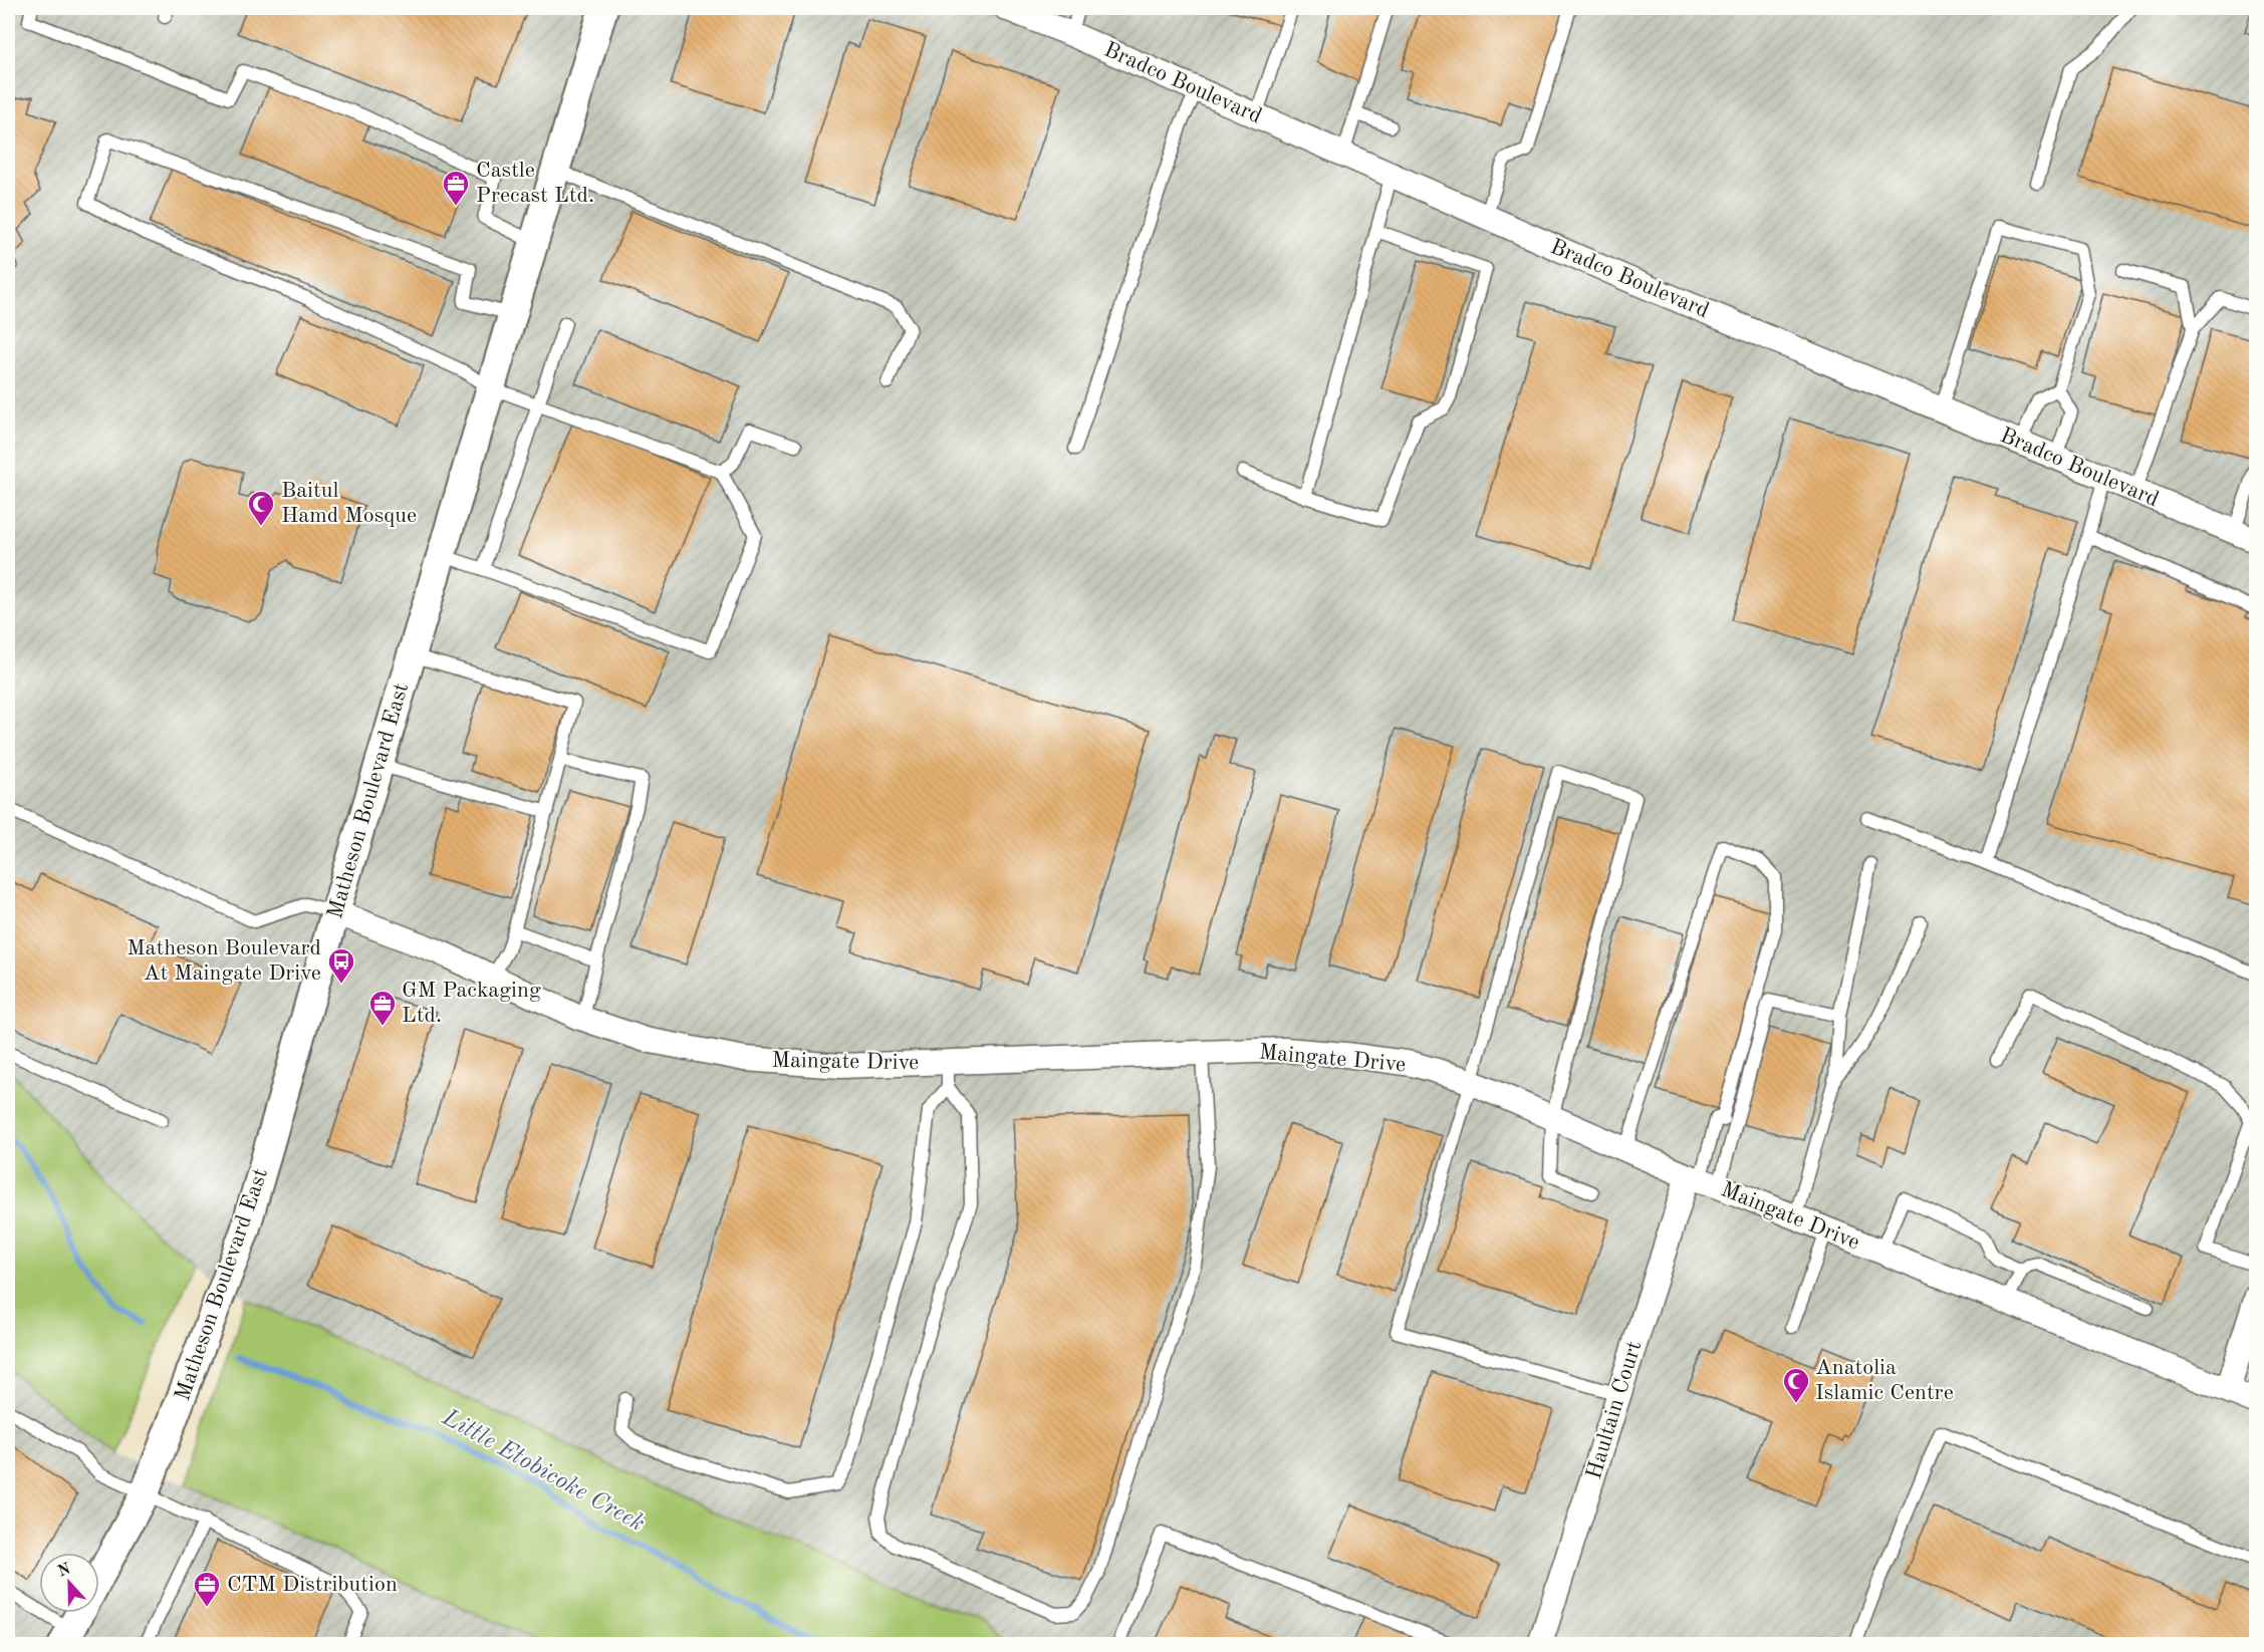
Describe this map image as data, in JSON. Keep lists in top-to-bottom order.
{
  "streets": {
    "street": [
      "Bradco Boulevard",
      "Matheson Boulevard East",
      "Maingate Drive",
      "Haultain Court"
    ]
  },
  "crossings": [
    ["Matheson Boulevard East", "Maingate Drive"],
    ["Maingate Drive", "Haultain Court"]
  ],
  "water": ["Little Etobicoke Creek"],
  "places": {
    "office": ["Castle Precast Ltd.", "GM Packaging Ltd.", "CTM Distribution"],
    "mosque": ["Baitul Hamd Mosque", "Anatolia Islamic Centre"],
    "bus stop": ["Matheson Boulevard At Maingate Drive"]
  },
  "north": "top"
}
